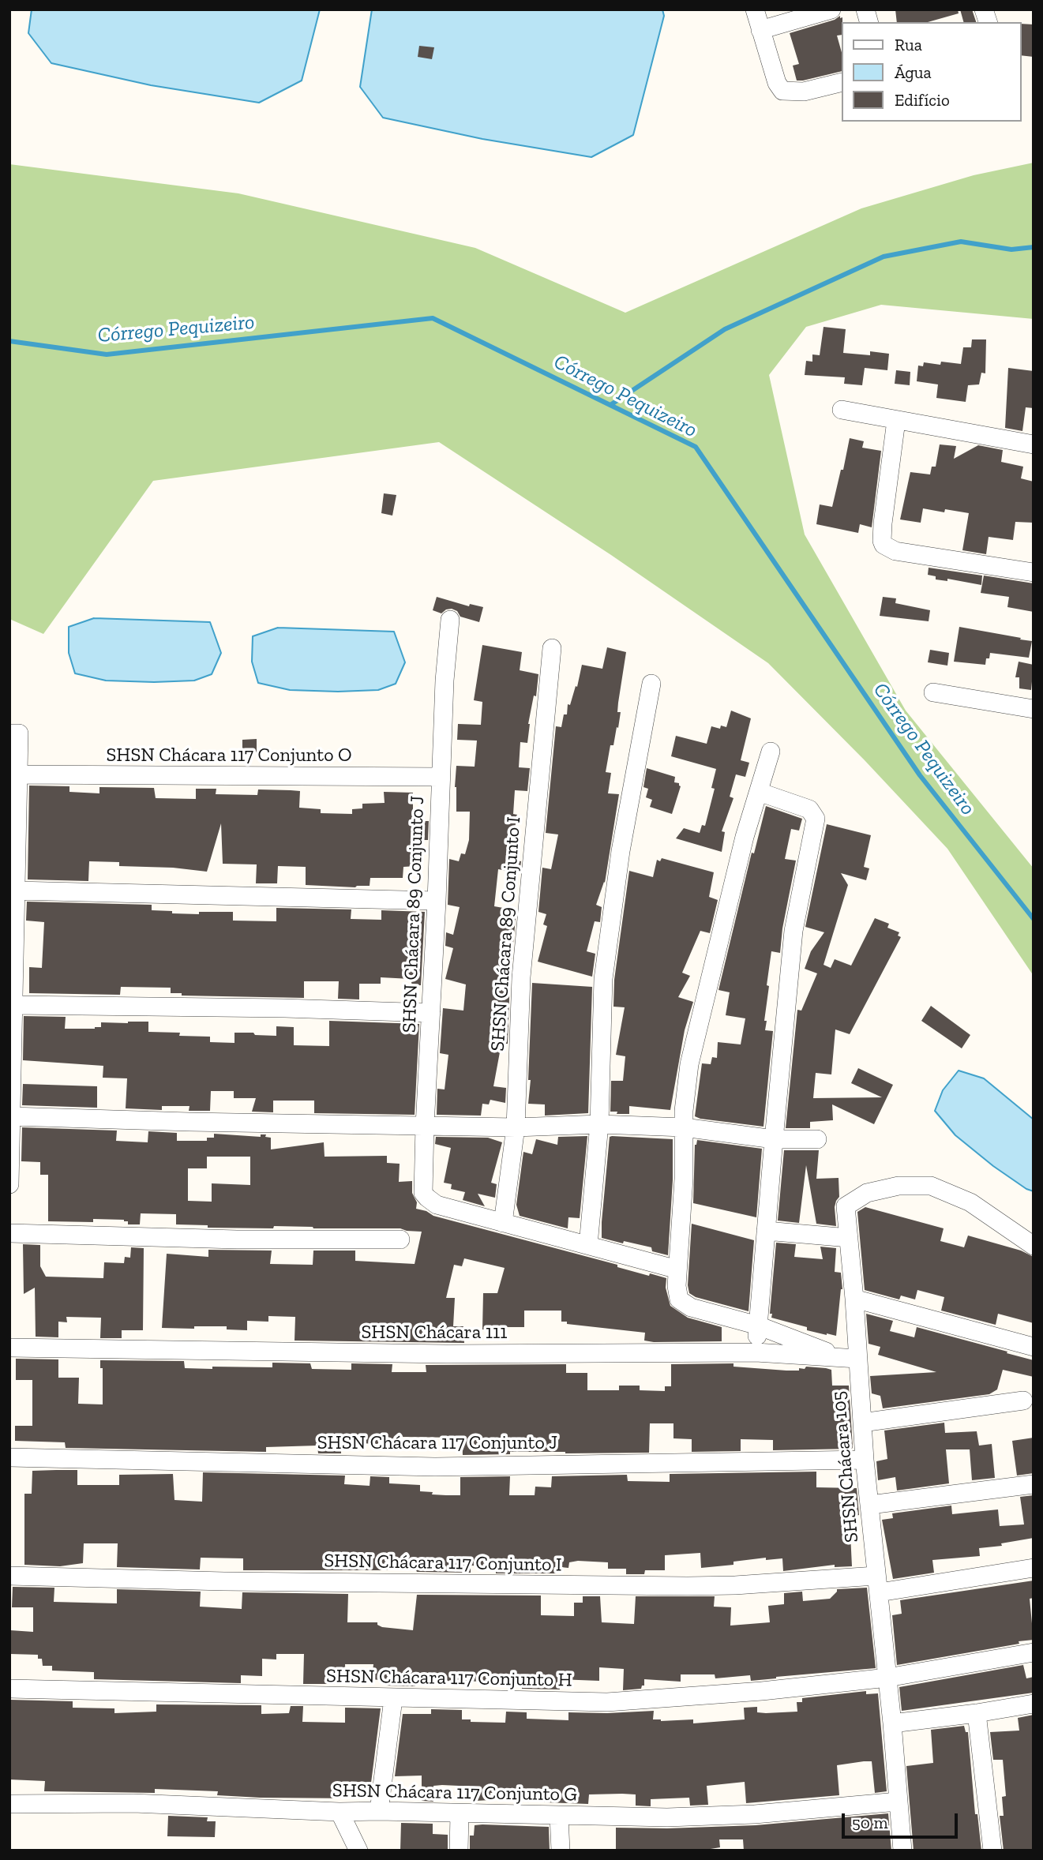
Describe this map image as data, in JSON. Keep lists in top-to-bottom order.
{
  "streets": {
    "street": [
      "SHSN Chácara 117 Conjunto O",
      "SHSN Chácara 89 Conjunto J",
      "SHSN Chácara 89 Conjunto I",
      "SHSN Chácara 111",
      "SHSN Chácara 117 Conjunto J",
      "SHSN Chácara 105",
      "SHSN Chácara 117 Conjunto I",
      "SHSN Chácara 117 Conjunto H",
      "SHSN Chácara 117 Conjunto G"
    ]
  },
  "crossings": [
    ["SHSN Chácara 117 Conjunto O", "SHSN Chácara 89 Conjunto J"],
    ["SHSN Chácara 89 Conjunto J", "SHSN Chácara 89 Conjunto I"],
    ["SHSN Chácara 111", "SHSN Chácara 105"],
    ["SHSN Chácara 117 Conjunto J", "SHSN Chácara 105"],
    ["SHSN Chácara 105", "SHSN Chácara 117 Conjunto I"],
    ["SHSN Chácara 105", "SHSN Chácara 117 Conjunto H"],
    ["SHSN Chácara 105", "SHSN Chácara 117 Conjunto G"]
  ],
  "water": ["Córrego Pequizeiro"],
  "legend": ["Rua", "Água", "Edifício"],
  "scale_bar": "50 m"
}
